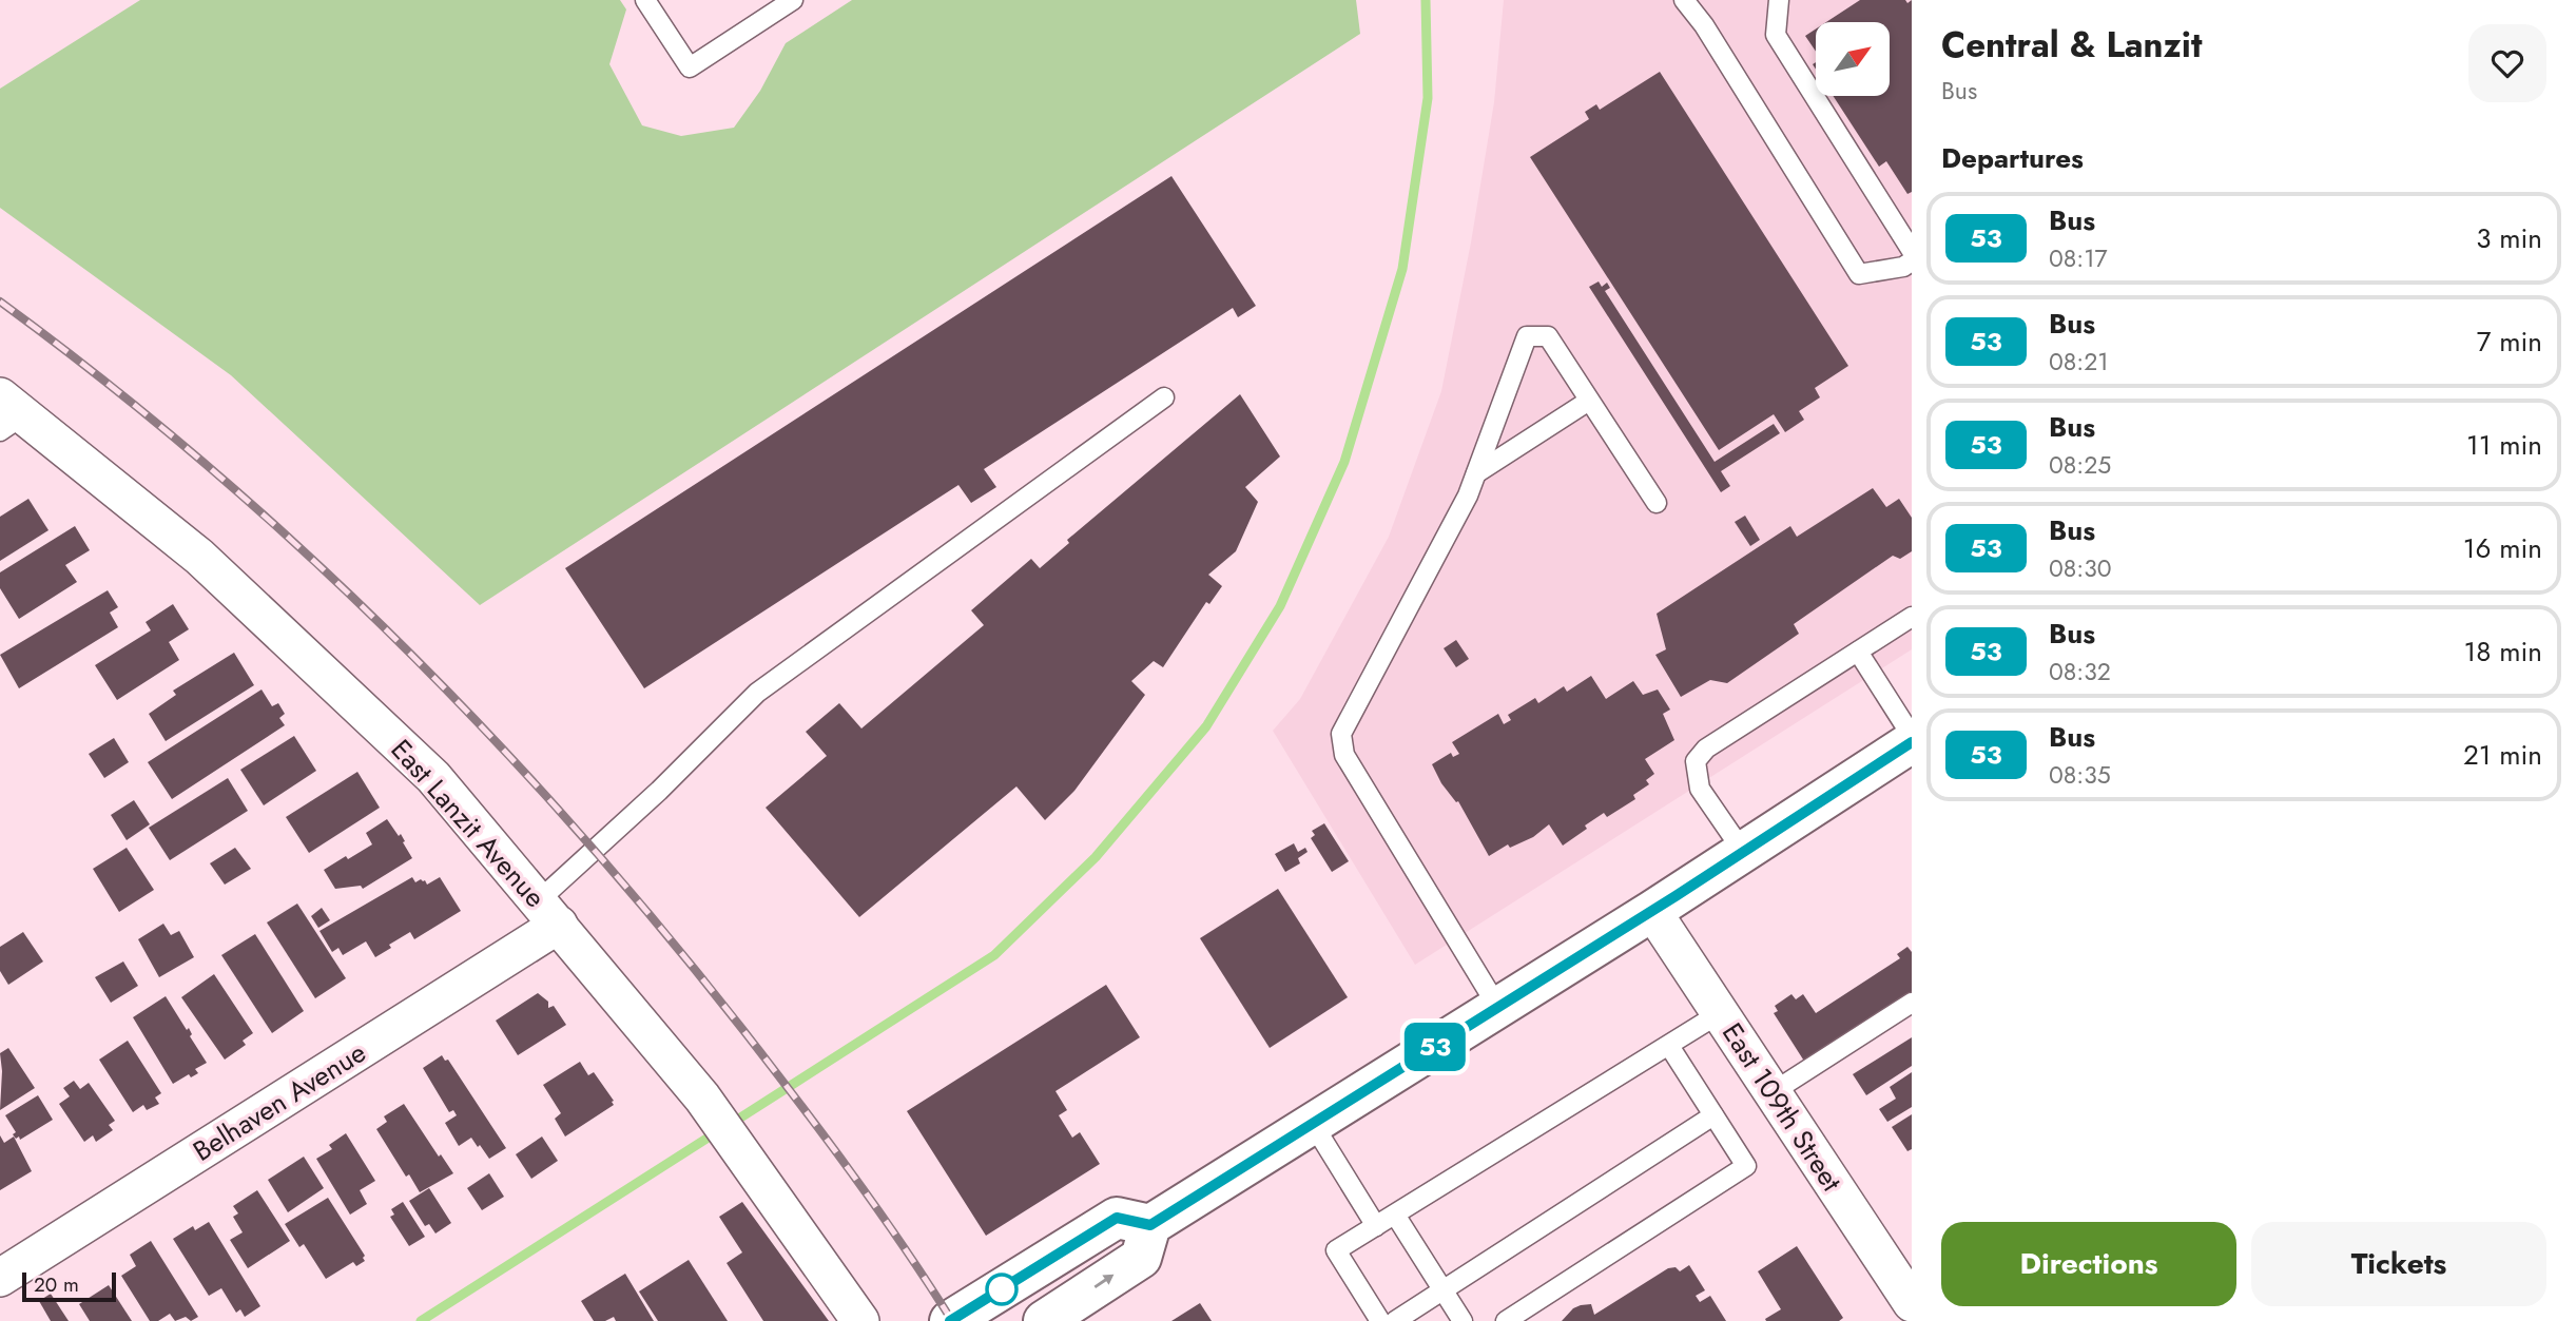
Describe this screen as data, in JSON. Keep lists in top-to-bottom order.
{
  "streets": {
    "street": ["East Lanzit Avenue", "Belhaven Avenue", "East 109th Street"]
  },
  "crossings": [
    ["East Lanzit Avenue", "Belhaven Avenue"]
  ],
  "lines": ["bus line 53"],
  "scale_bar": "20 m",
  "north": "top right",
  "page": {
    "on_map": "53",
    "heading": [
      ["Central & Lanzit", "Bus"],
      "Departures"
    ],
    "list": [
      {
        "mark": "53",
        "name": "Bus",
        "note": "08:17",
        "value": "3 min"
      },
      {
        "mark": "53",
        "name": "Bus",
        "note": "08:21",
        "value": "7 min"
      },
      {
        "mark": "53",
        "name": "Bus",
        "note": "08:25",
        "value": "11 min"
      },
      {
        "mark": "53",
        "name": "Bus",
        "note": "08:30",
        "value": "16 min"
      },
      {
        "mark": "53",
        "name": "Bus",
        "note": "08:32",
        "value": "18 min"
      },
      {
        "mark": "53",
        "name": "Bus",
        "note": "08:35",
        "value": "21 min"
      }
    ],
    "buttons": ["Directions", "Tickets"],
    "scale": "20 m"
  }
}
